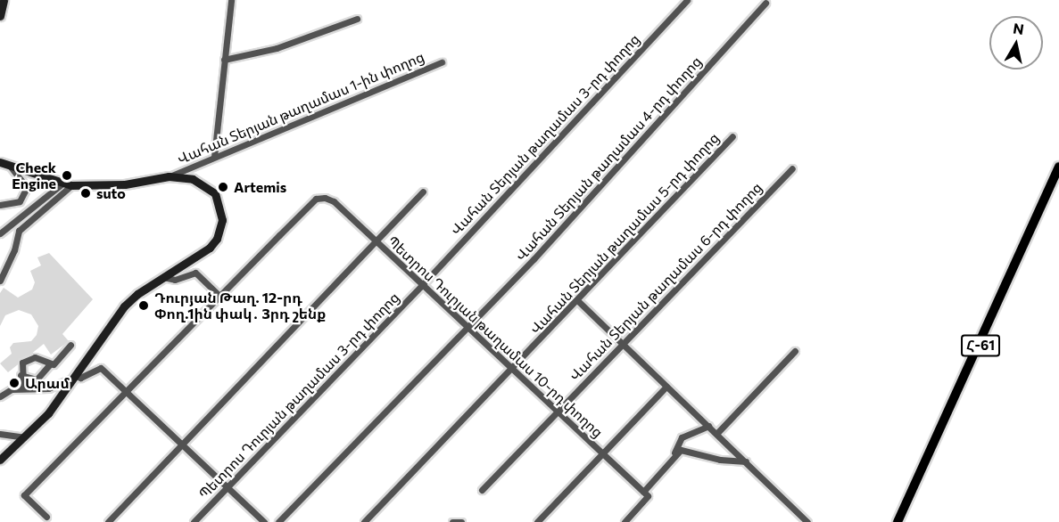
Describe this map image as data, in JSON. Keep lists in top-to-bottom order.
{
  "streets": {
    "main road": ["Հ-61"],
    "street": [
      "Վահան Տերյան թաղամաս 1-ին փողոց",
      "Վահան Տերյան թաղամաս 3-րդ փողոց",
      "Վահան Տերյան թաղամաս 4-րդ փողոց",
      "Վահան Տերյան թաղամաս 5-րդ փողոց",
      "Վահան Տերյան թաղամաս 6-րդ փողոց",
      "Պետրոս Դուրյան թաղամաս 10-րդ փողոց",
      "Պետրոս Դուրյան թաղամաս 3-րդ փողոց"
    ]
  },
  "crossings": [
    ["Վահան Տերյան թաղամաս 3-րդ փողոց", "Պետրոս Դուրյան թաղամաս 10-րդ փողոց"],
    ["Վահան Տերյան թաղամաս 3-րդ փողոց", "Պետրոս Դուրյան թաղամաս 3-րդ փողոց"],
    ["Վահան Տերյան թաղամաս 4-րդ փողոց", "Պետրոս Դուրյան թաղամաս 10-րդ փողոց"],
    ["Վահան Տերյան թաղամաս 5-րդ փողոց", "Պետրոս Դուրյան թաղամաս 10-րդ փողոց"],
    ["Վահան Տերյան թաղամաս 6-րդ փողոց", "Պետրոս Դուրյան թաղամաս 10-րդ փողոց"],
    ["Պետրոս Դուրյան թաղամաս 10-րդ փողոց", "Պետրոս Դուրյան թաղամաս 3-րդ փողոց"]
  ],
  "places": [
    "Check Engine",
    "Artemis",
    "suto",
    "Դուրյան Թաղ. 12-րդ Փող.1ին փակ․ 3րդ շենք",
    "Արամ"
  ],
  "north": "top"
}
